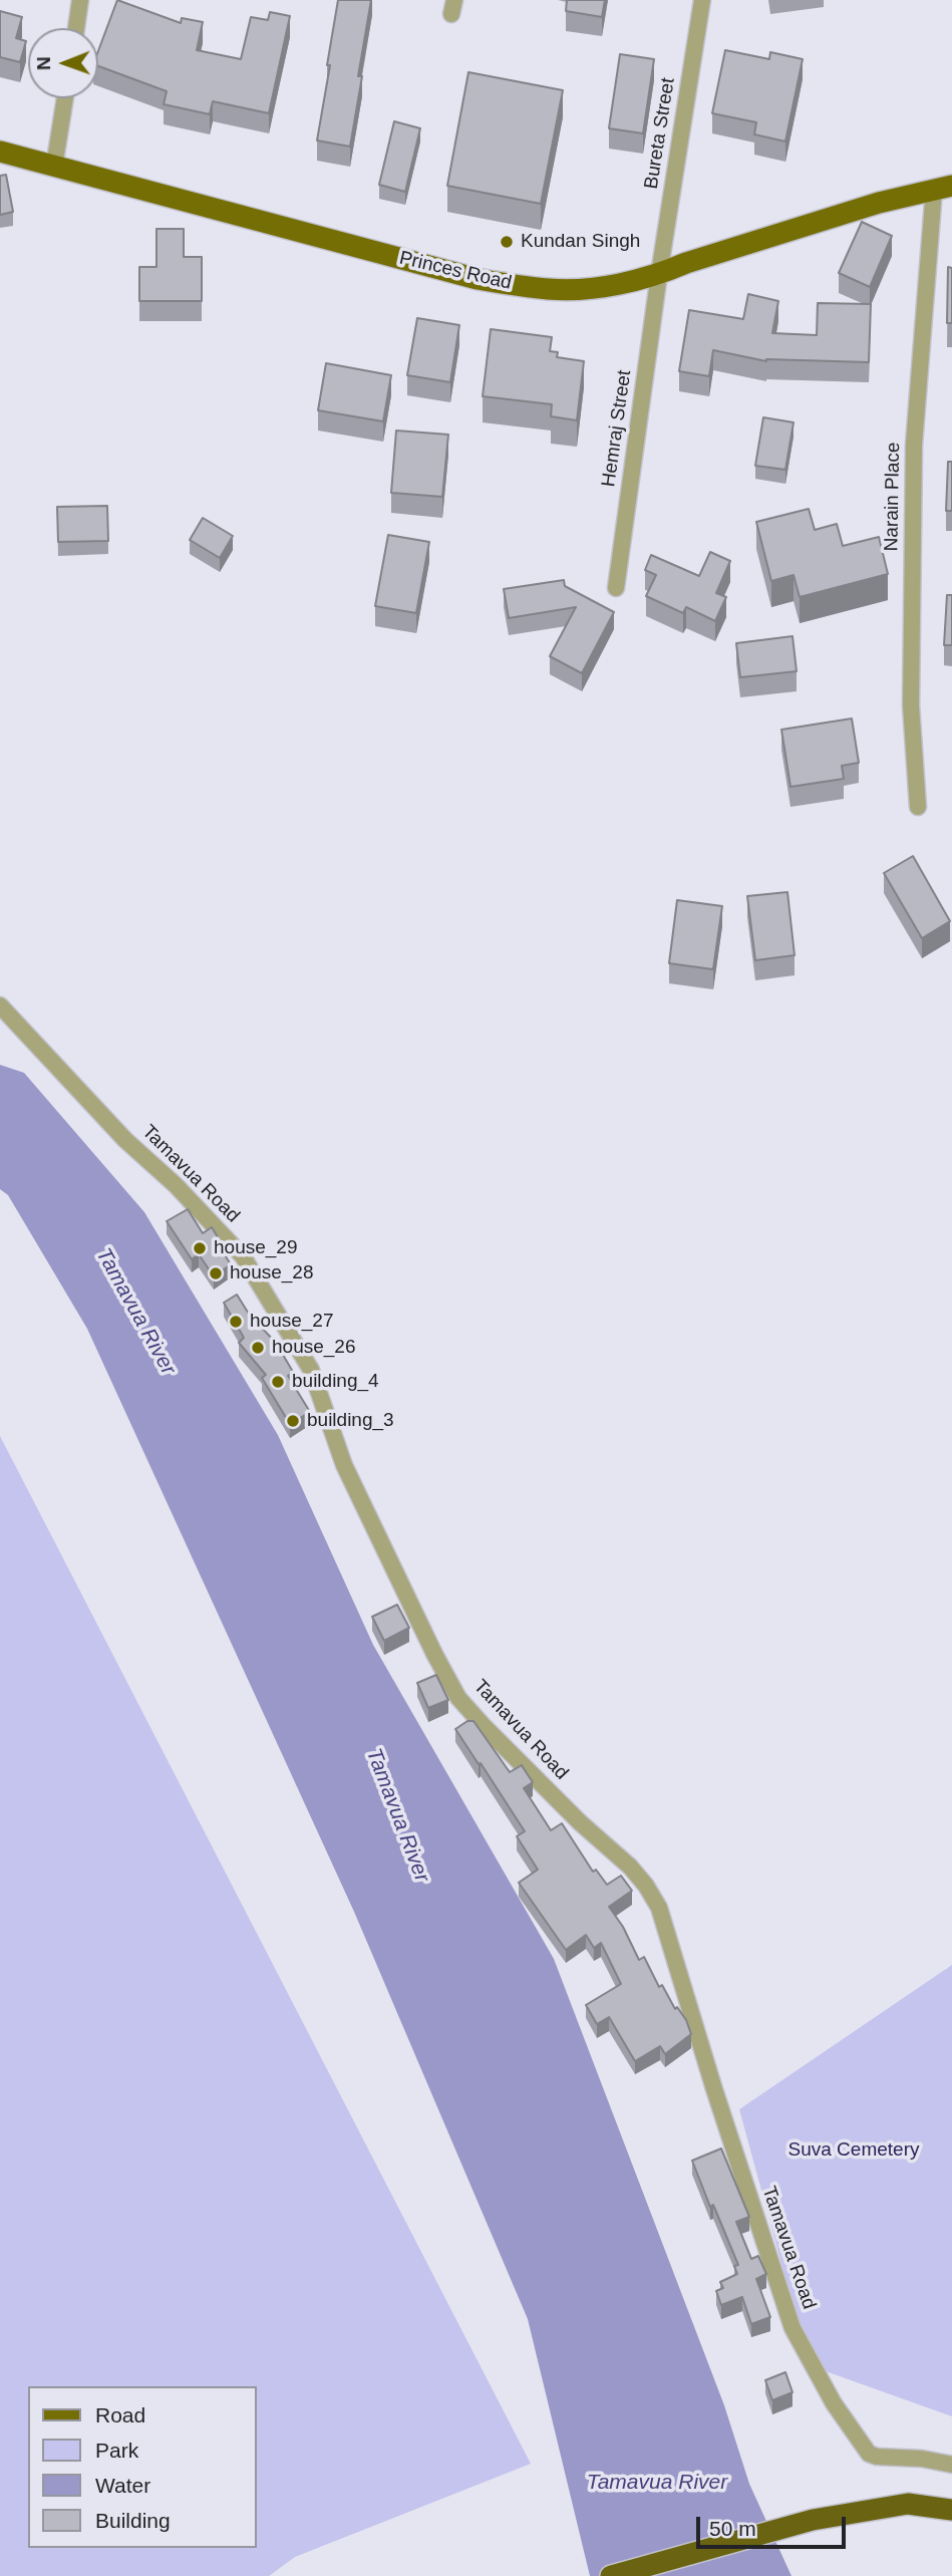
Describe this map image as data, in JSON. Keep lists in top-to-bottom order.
{
  "streets": {
    "main road": ["Princes Road"],
    "street": [
      "Bureta Street",
      "Hemraj Street",
      "Narain Place",
      "Tamavua Road"
    ]
  },
  "crossings": [
    ["Bureta Street", "Princes Road"],
    ["Bureta Street", "Hemraj Street"],
    ["Princes Road", "Hemraj Street"],
    ["Princes Road", "Narain Place"]
  ],
  "water": ["Tamavua River"],
  "parks": ["Suva Cemetery"],
  "places": [
    "Kundan Singh",
    "house_29",
    "house_28",
    "house_27",
    "house_26",
    "building_4",
    "building_3"
  ],
  "legend": [
    "Road",
    "Park",
    "Water",
    "Building"
  ],
  "scale_bar": "50 m",
  "north": "left"
}
